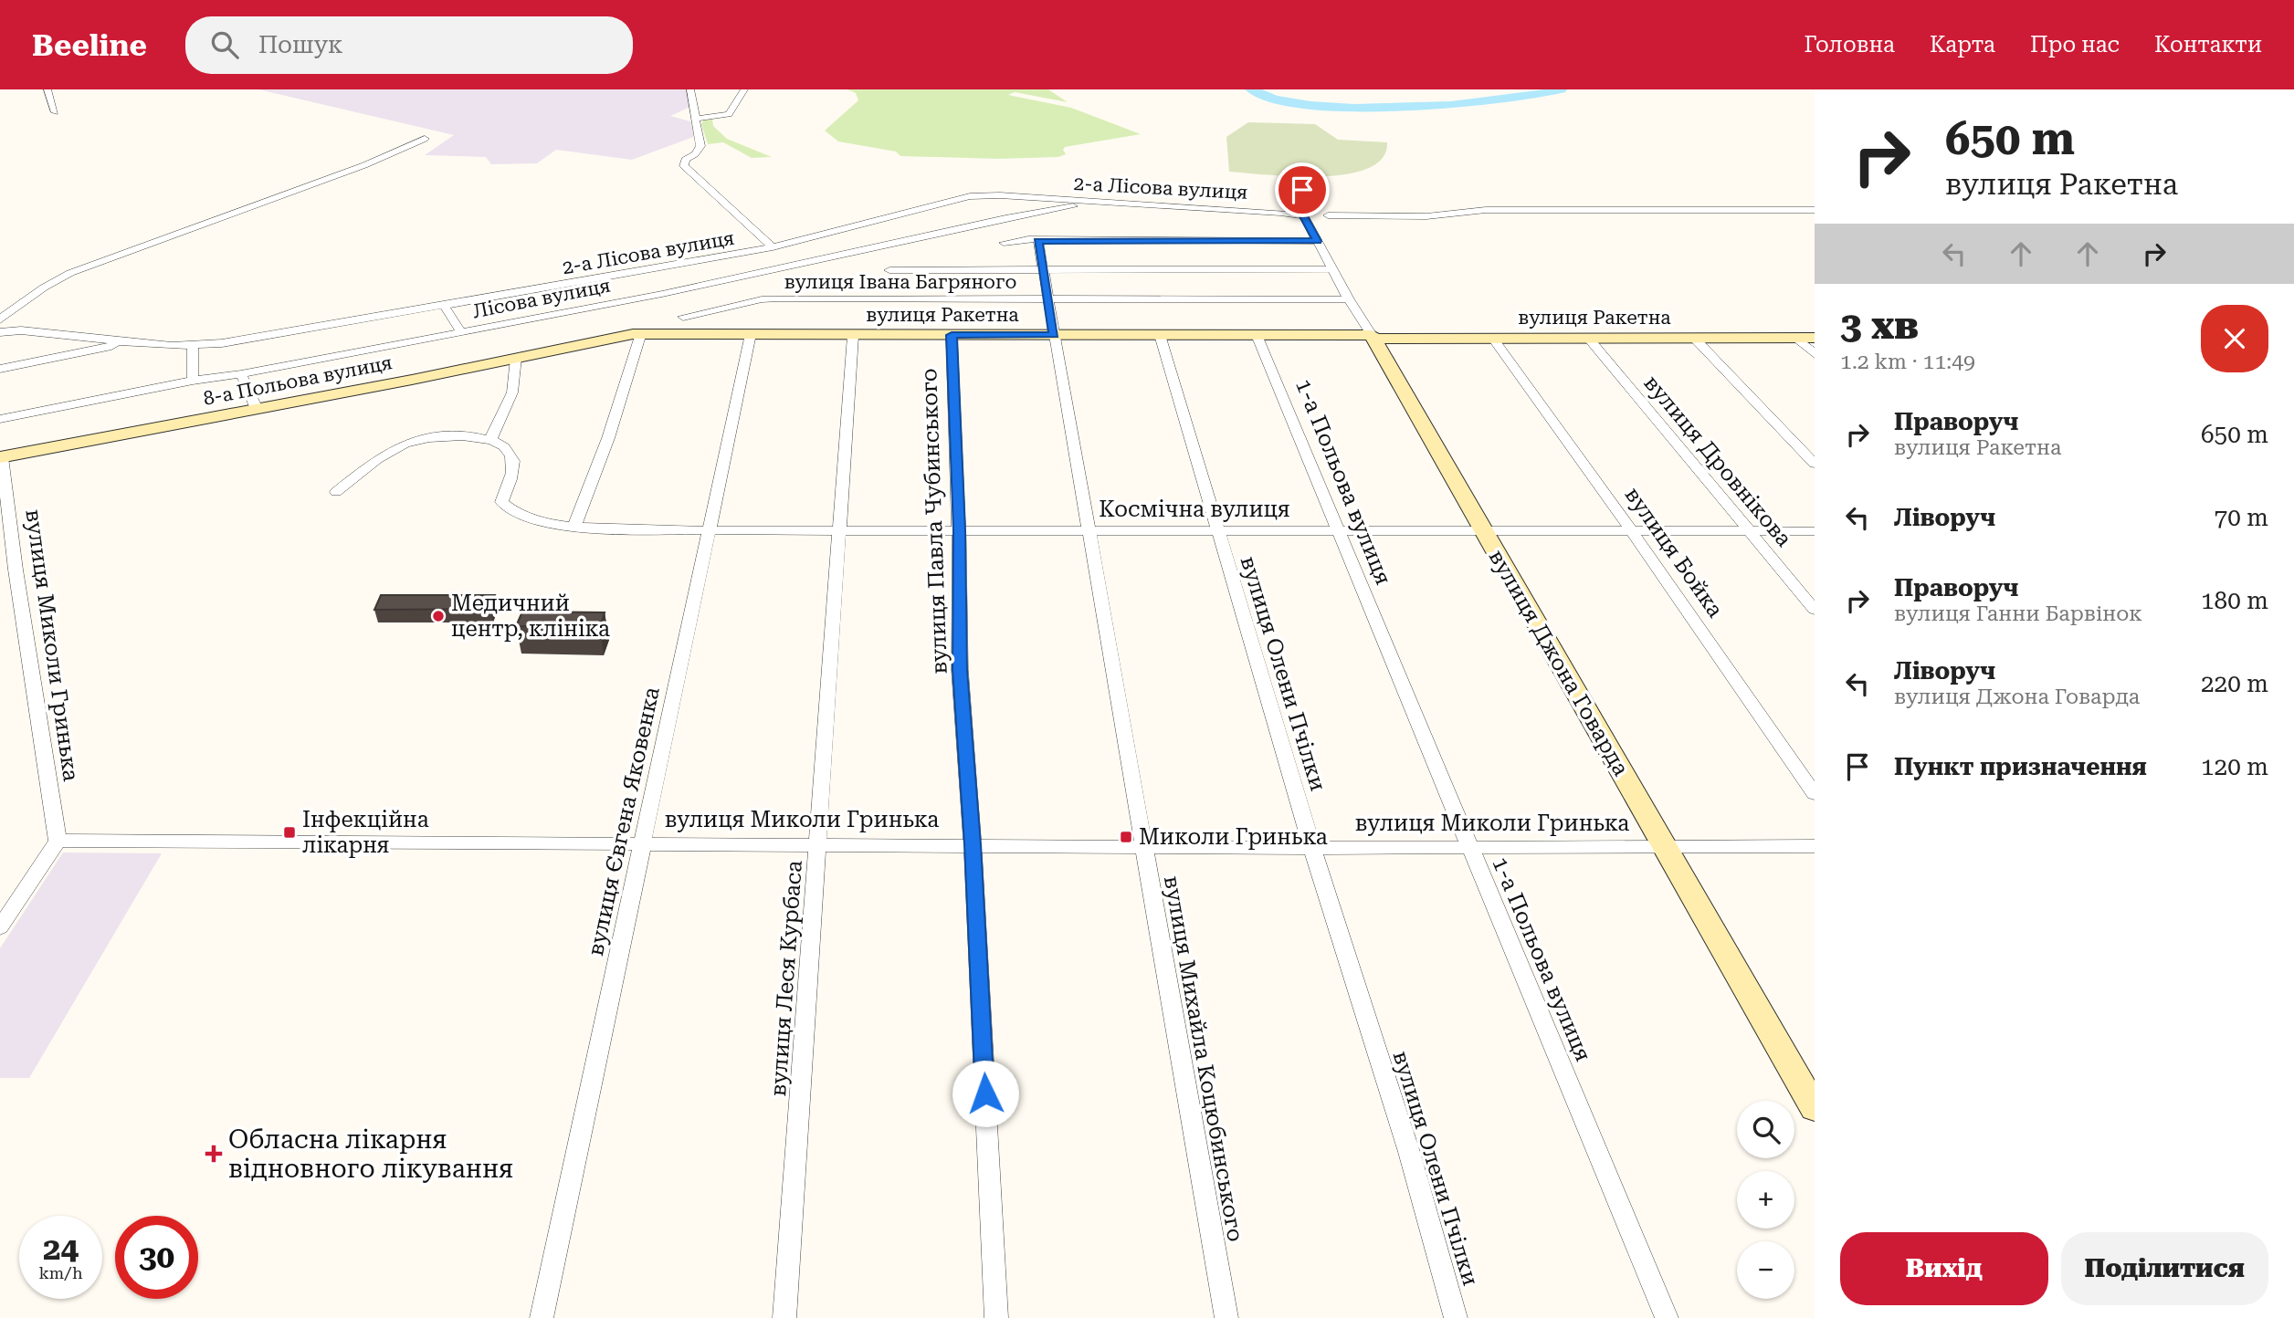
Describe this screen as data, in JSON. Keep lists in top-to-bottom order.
{
  "streets": {
    "street": [
      "2-а Лісова вулиця",
      "вулиця Івана Багряного",
      "Лісова вулиця",
      "вулиця Ракетна",
      "8-а Польова вулиця",
      "вулиця Дровнікова",
      "1-а Польова вулиця",
      "Космічна вулиця",
      "вулиця Павла Чубинського",
      "вулиця Бойка",
      "вулиця Миколи Гринька",
      "вулиця Джона Говарда",
      "вулиця Олени Пчілки",
      "вулиця Євгена Яковенка",
      "вулиця Леся Курбаса",
      "вулиця Михайла Коцюбинського"
    ]
  },
  "crossings": [
    ["2-а Лісова вулиця", "Лісова вулиця"],
    ["2-а Лісова вулиця", "вулиця Джона Говарда"],
    ["вулиця Івана Багряного", "вулиця Джона Говарда"],
    ["вулиця Івана Багряного", "вулиця Михайла Коцюбинського"],
    ["вулиця Ракетна", "8-а Польова вулиця"],
    ["вулиця Ракетна", "вулиця Дровнікова"],
    ["вулиця Ракетна", "1-а Польова вулиця"],
    ["вулиця Ракетна", "вулиця Павла Чубинського"],
    ["вулиця Ракетна", "вулиця Бойка"],
    ["вулиця Ракетна", "вулиця Джона Говарда"],
    ["вулиця Ракетна", "вулиця Олени Пчілки"],
    ["вулиця Ракетна", "вулиця Євгена Яковенка"],
    ["вулиця Ракетна", "вулиця Леся Курбаса"],
    ["вулиця Ракетна", "вулиця Михайла Коцюбинського"],
    ["8-а Польова вулиця", "вулиця Миколи Гринька"],
    ["вулиця Дровнікова", "Космічна вулиця"],
    ["1-а Польова вулиця", "Космічна вулиця"],
    ["1-а Польова вулиця", "вулиця Миколи Гринька"],
    ["Космічна вулиця", "вулиця Павла Чубинського"],
    ["Космічна вулиця", "вулиця Бойка"],
    ["Космічна вулиця", "вулиця Джона Говарда"],
    ["Космічна вулиця", "вулиця Олени Пчілки"],
    ["Космічна вулиця", "вулиця Євгена Яковенка"],
    ["Космічна вулиця", "вулиця Леся Курбаса"],
    ["Космічна вулиця", "вулиця Михайла Коцюбинського"],
    ["вулиця Павла Чубинського", "вулиця Миколи Гринька"],
    ["вулиця Миколи Гринька", "вулиця Джона Говарда"],
    ["вулиця Миколи Гринька", "вулиця Олени Пчілки"],
    ["вулиця Миколи Гринька", "вулиця Євгена Яковенка"],
    ["вулиця Миколи Гринька", "вулиця Леся Курбаса"],
    ["вулиця Миколи Гринька", "вулиця Михайла Коцюбинського"]
  ],
  "places": {
    "other": ["Медичний центр, клініка"],
    "transit": ["Інфекційна лікарня", "Миколи Гринька"],
    "health": ["Обласна лікарня відновного лікування"]
  },
  "page": {
    "header": "Beeline",
    "search": "Пошук",
    "nav": [
      "Головна",
      "Карта",
      "Про нас",
      "Контакти"
    ],
    "turn": ["650 m", "вулиця Ракетна"],
    "heading": ["3 хв", "1.2 km · 11:49"],
    "list": [
      {
        "name": "Праворуч",
        "note": "вулиця Ракетна",
        "value": "650 m"
      },
      {
        "name": "Ліворуч",
        "value": "70 m"
      },
      {
        "name": "Праворуч",
        "note": "вулиця Ганни Барвінок",
        "value": "180 m"
      },
      {
        "name": "Ліворуч",
        "note": "вулиця Джона Говарда",
        "value": "220 m"
      },
      {
        "name": "Пункт призначення",
        "value": "120 m"
      }
    ],
    "map_buttons": ["+", "−"],
    "speed": "24 km/h",
    "limit": "30",
    "buttons": ["Вихід", "Поділитися"]
  }
}
